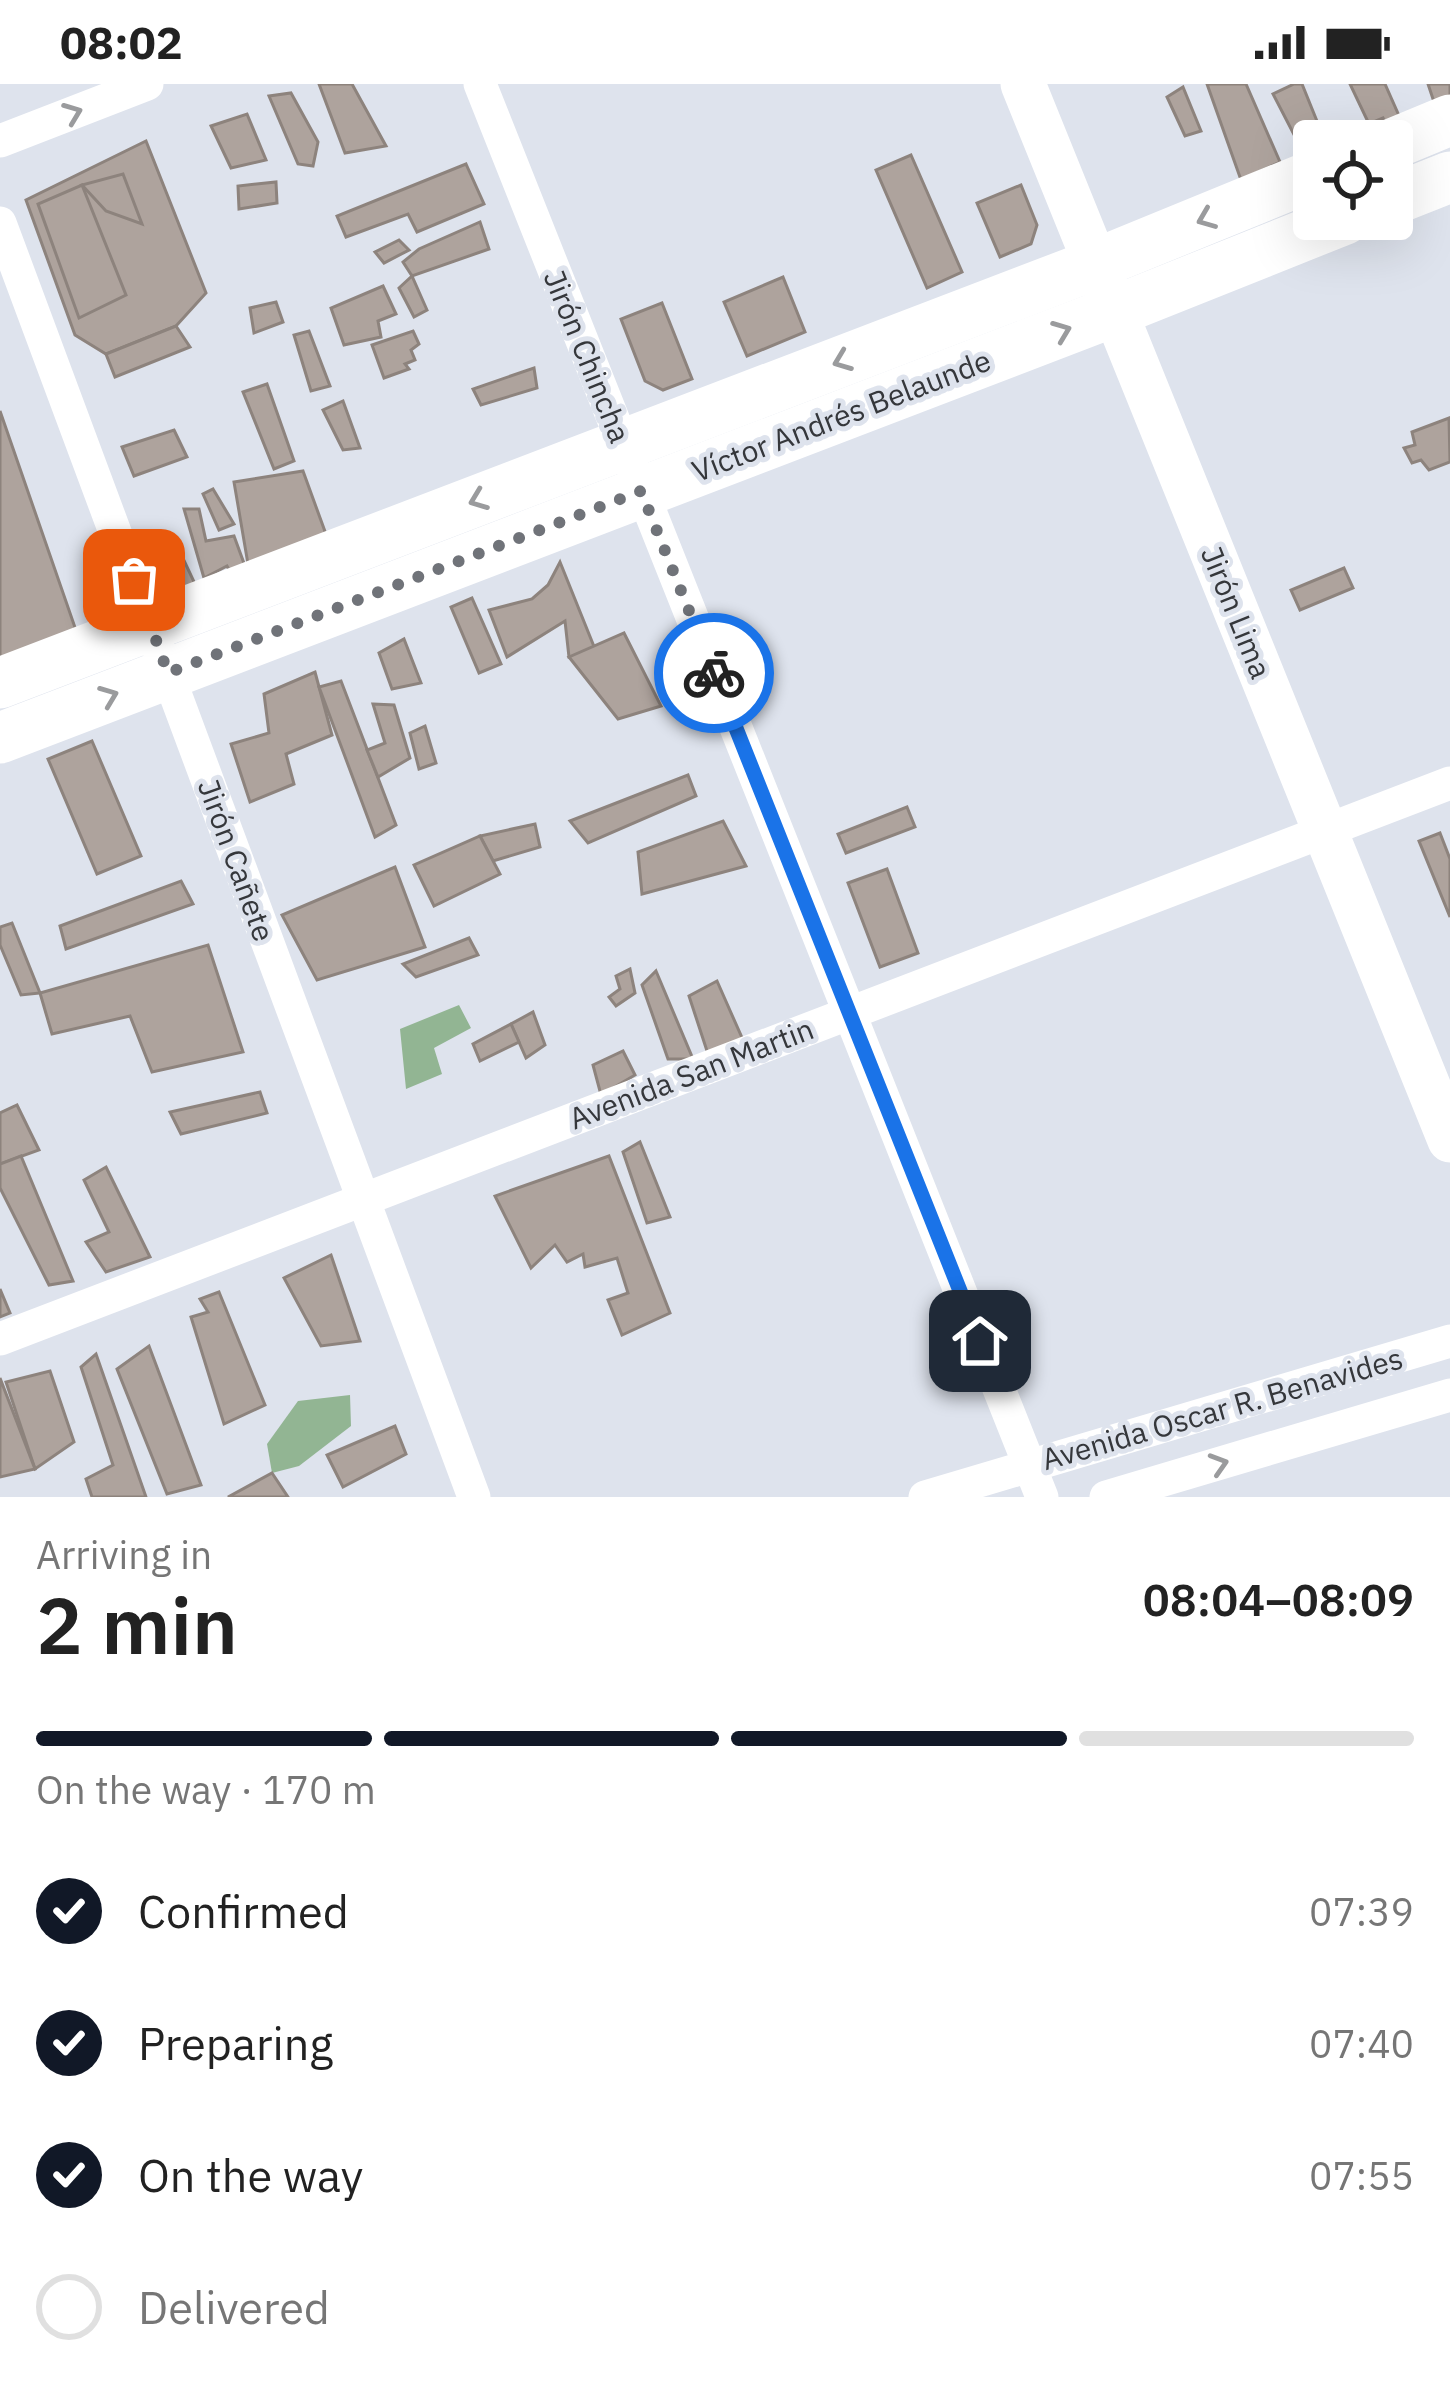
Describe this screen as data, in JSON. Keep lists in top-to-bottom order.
{
  "streets": {
    "main road": ["Víctor Andrés Belaunde"],
    "street": [
      "Jirón Chincha",
      "Jirón Lima",
      "Jirón Cañete",
      "Avenida San Martin",
      "Avenida Oscar R. Benavides"
    ]
  },
  "crossings": [
    ["Jirón Chincha", "Víctor Andrés Belaunde"],
    ["Jirón Chincha", "Avenida San Martin"],
    ["Jirón Chincha", "Avenida Oscar R. Benavides"],
    ["Víctor Andrés Belaunde", "Jirón Lima"],
    ["Víctor Andrés Belaunde", "Jirón Cañete"],
    ["Jirón Lima", "Avenida San Martin"],
    ["Jirón Cañete", "Avenida San Martin"]
  ],
  "page": {
    "status": "08:02",
    "heading": ["2 min", "Arriving in", "08:04–08:09"],
    "bar": "On the way · 170 m",
    "list": [
      ["Confirmed", "07:39"],
      ["Preparing", "07:40"],
      ["On the way", "07:55"],
      "Delivered"
    ]
  }
}
